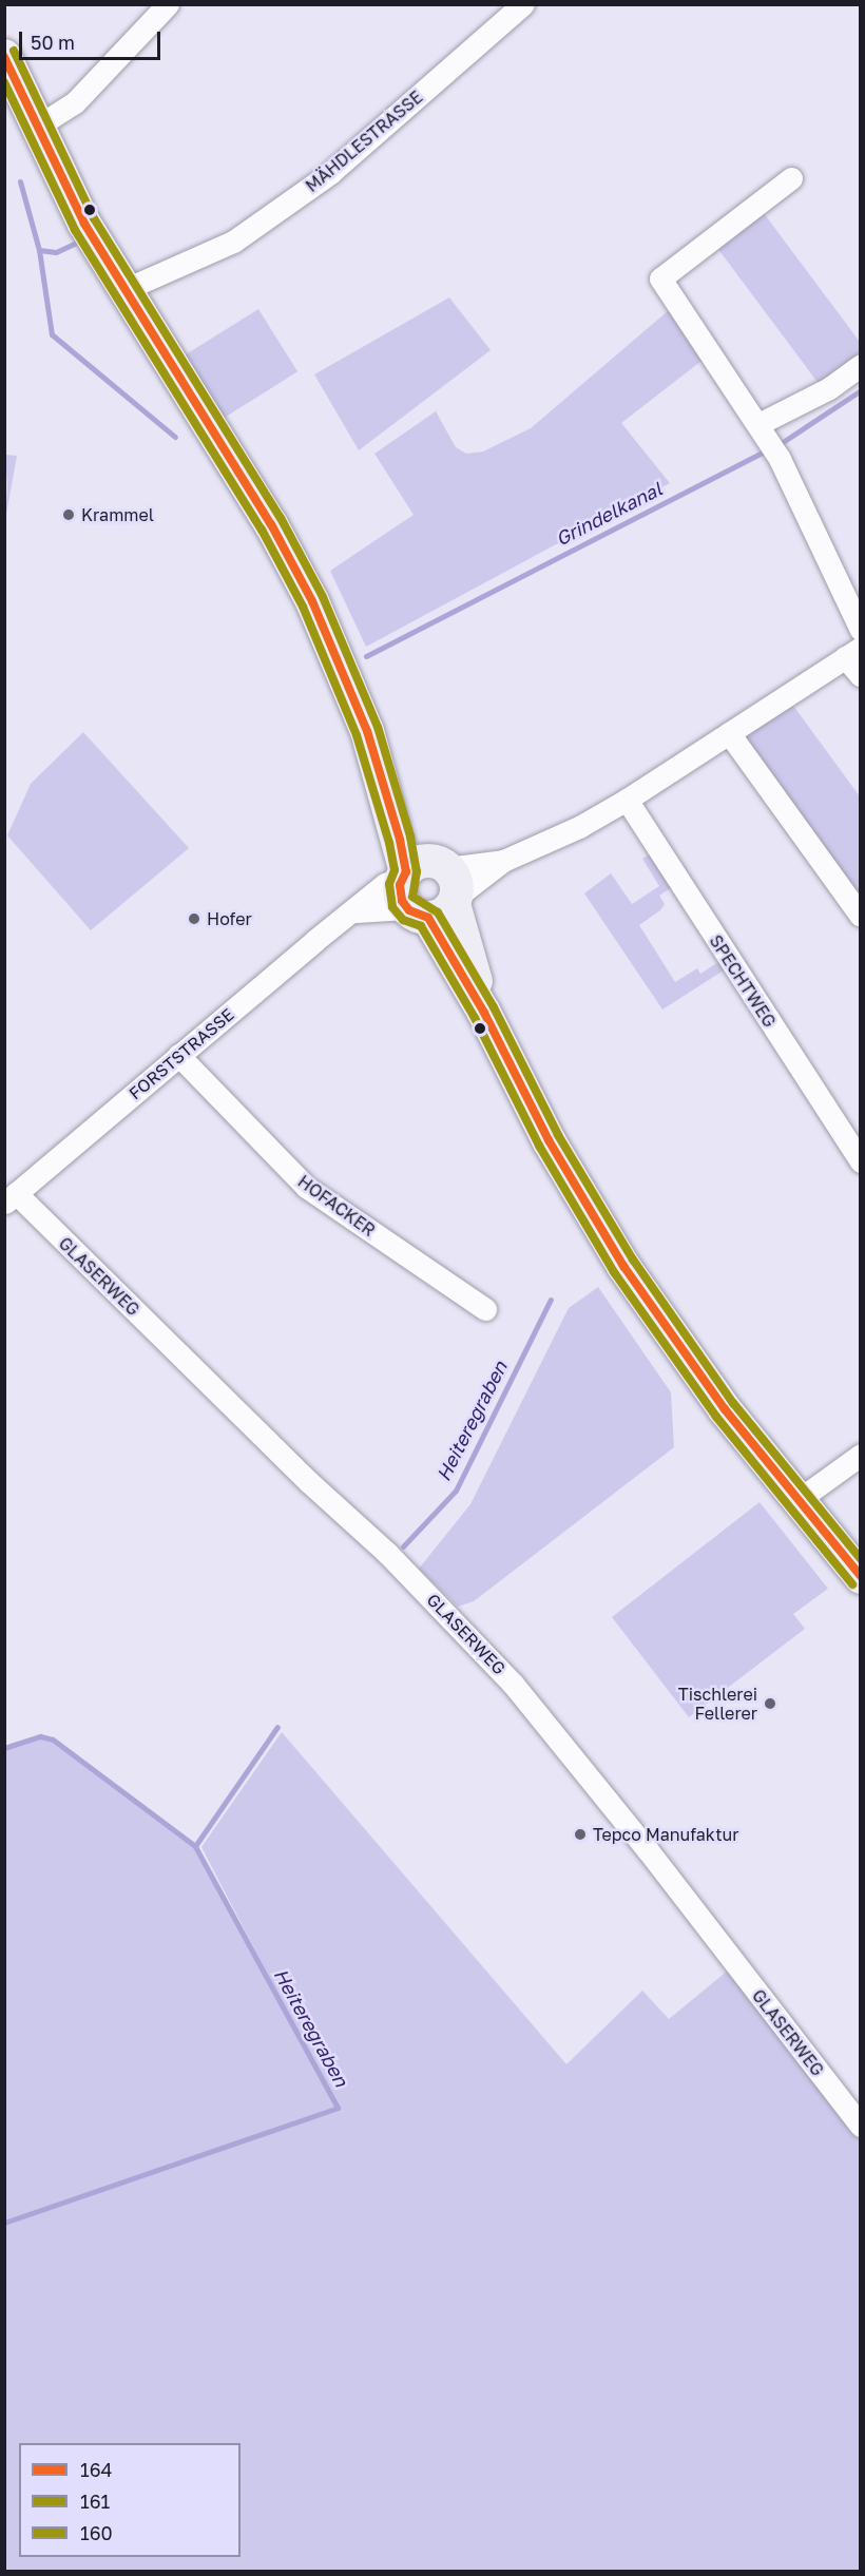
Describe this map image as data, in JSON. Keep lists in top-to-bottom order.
{
  "streets": {
    "street": [
      "MÄHDLESTRASSE",
      "SPECHTWEG",
      "FORSTSTRASSE",
      "HOFACKER",
      "GLASERWEG"
    ]
  },
  "crossings": [
    ["FORSTSTRASSE", "HOFACKER"],
    ["FORSTSTRASSE", "GLASERWEG"]
  ],
  "water": ["Grindelkanal", "Heiteregraben"],
  "places": [
    "Krammel",
    "Hofer",
    "Tischlerei Fellerer",
    "Tepco Manufaktur"
  ],
  "lines": ["transit line 160", "transit line 164", "transit line 161"],
  "legend": ["164", "161", "160"],
  "scale_bar": "50 m"
}
